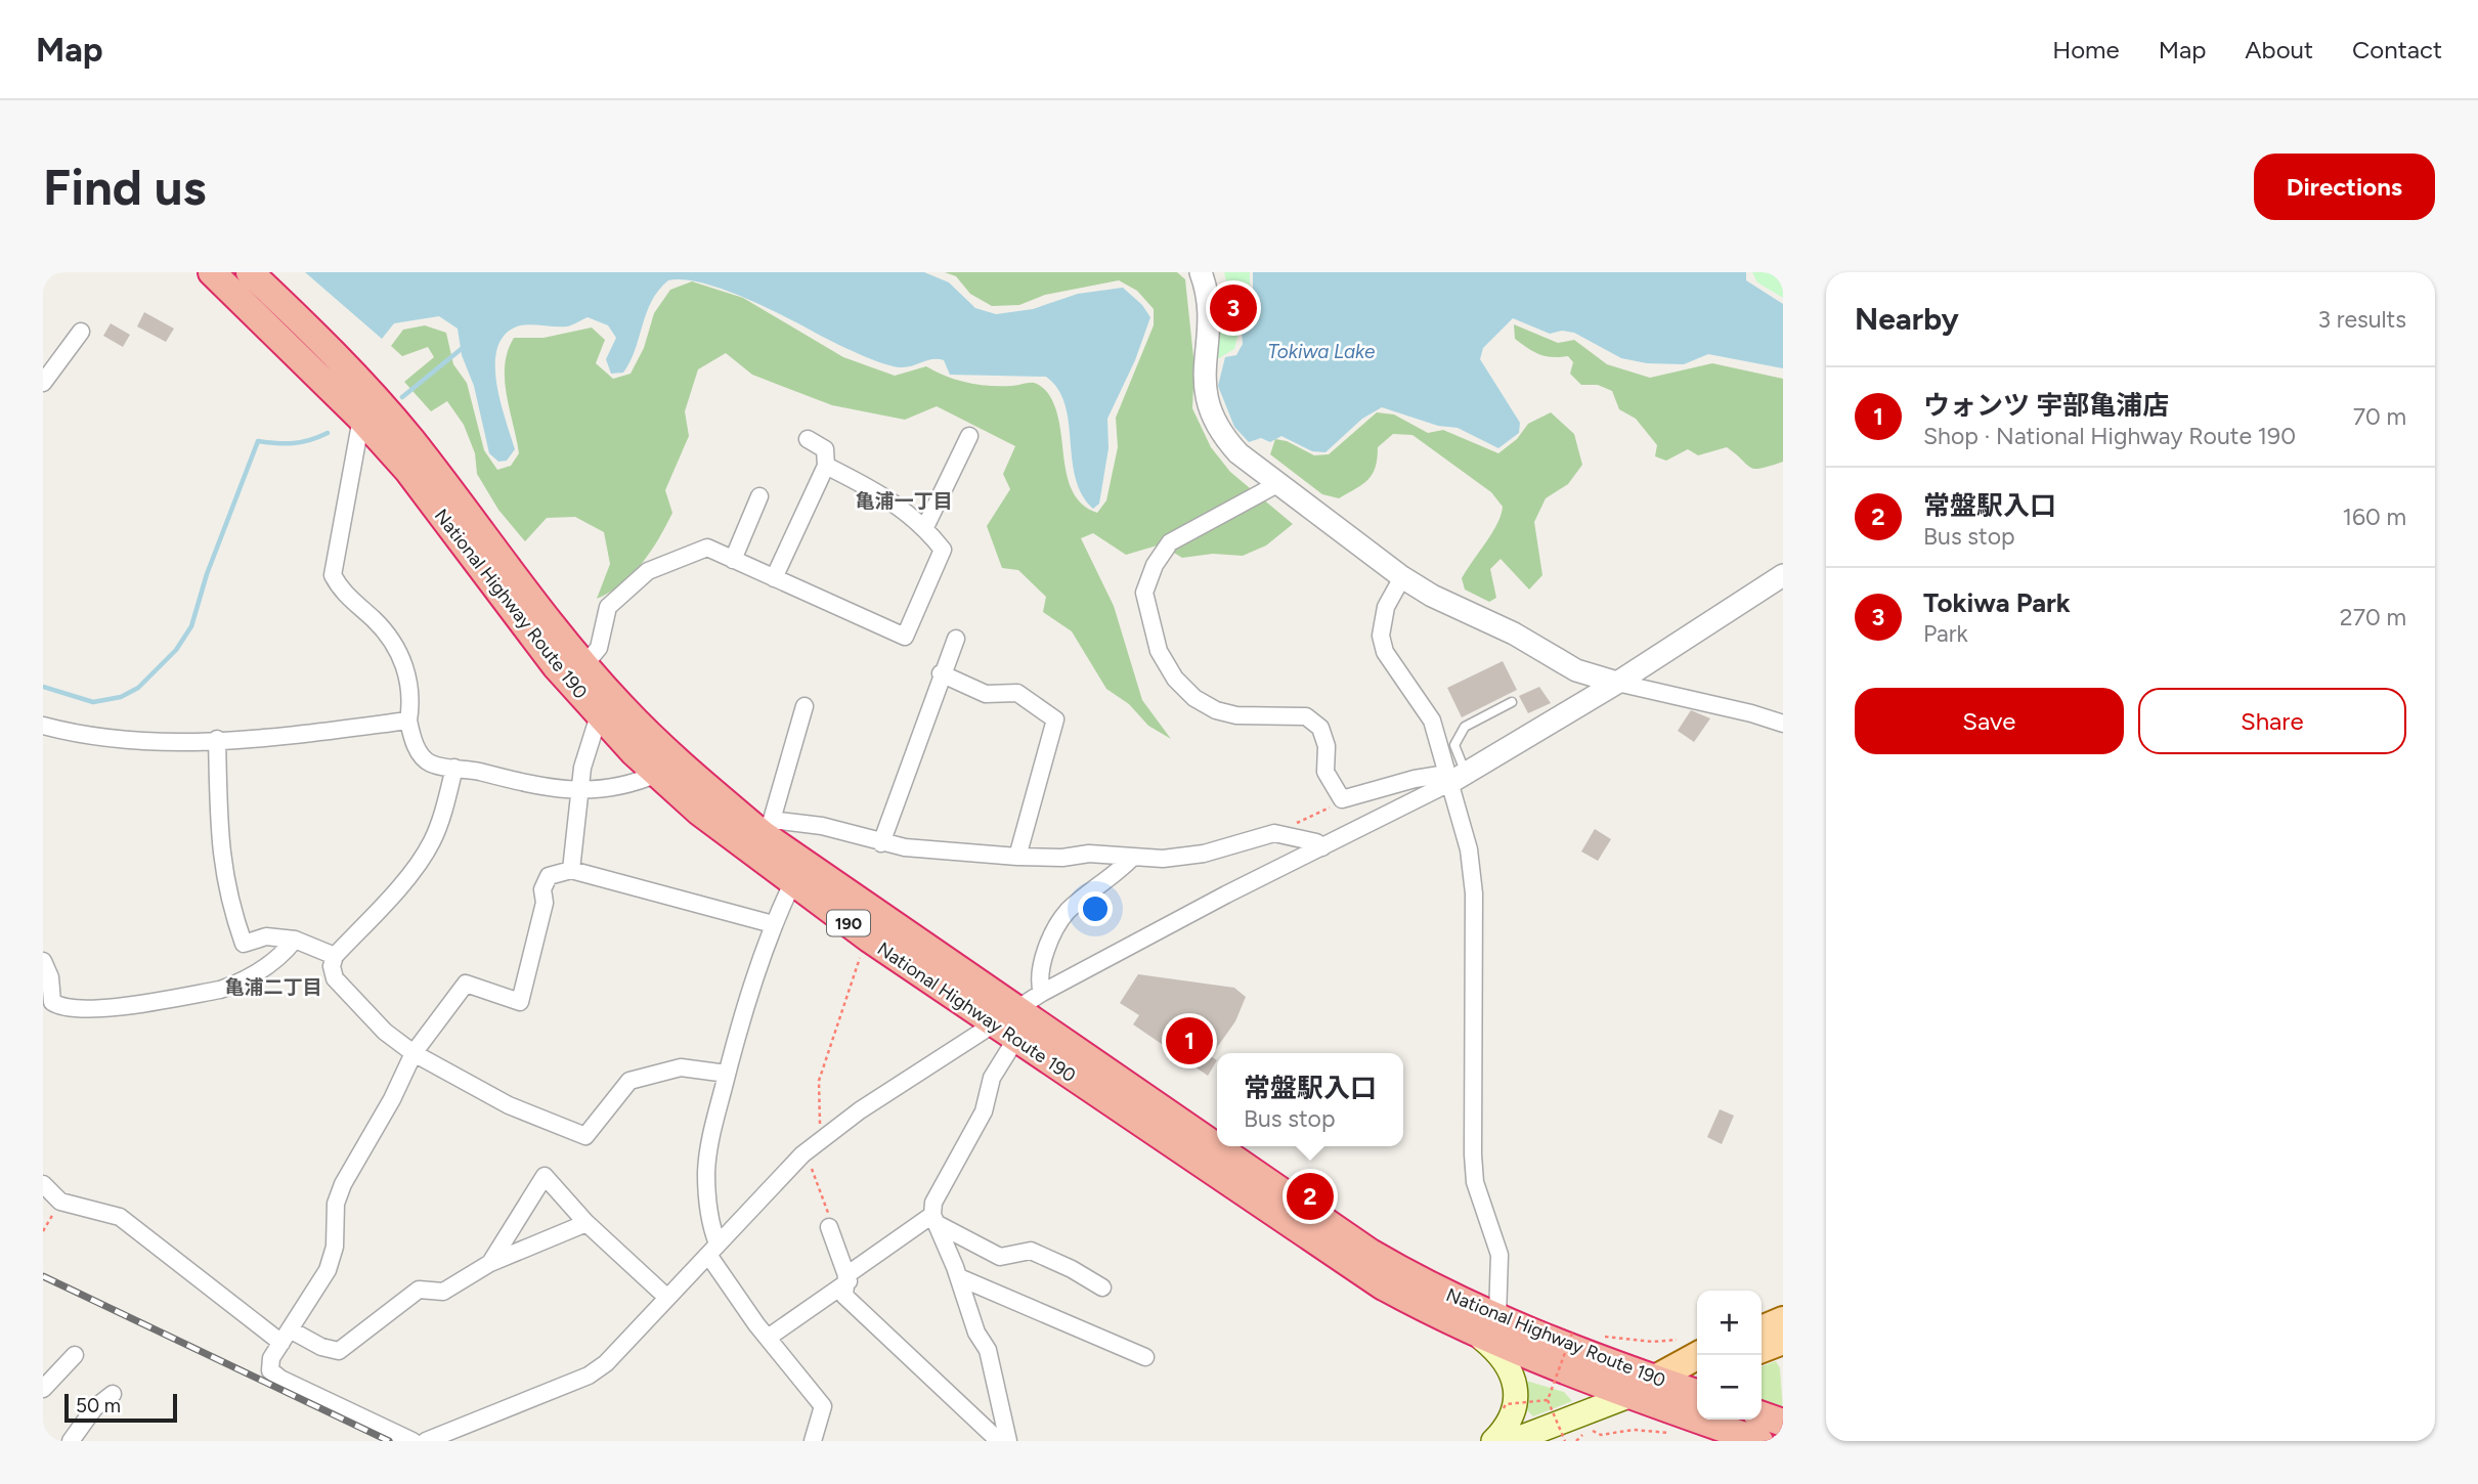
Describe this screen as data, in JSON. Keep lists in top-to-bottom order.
{
  "streets": {
    "highway": ["National Highway Route 190", "190"]
  },
  "districts": ["亀浦一丁目", "亀浦二丁目"],
  "water": ["Tokiwa Lake"],
  "scale_bar": "50 m",
  "page": {
    "header": "Map",
    "nav": [
      "Home",
      "Map",
      "About",
      "Contact"
    ],
    "buttons": [
      "Directions",
      ["Save", "Share"]
    ],
    "title": "Find us",
    "heading": ["Nearby", "3 results"],
    "pins": ["3", "1", "2"],
    "list": [
      {
        "mark": "1",
        "name": "ウォンツ 宇部亀浦店",
        "note": "Shop · National Highway Route 190",
        "value": "70 m"
      },
      {
        "mark": "2",
        "name": "常盤駅入口",
        "note": "Bus stop",
        "value": "160 m"
      },
      {
        "mark": "3",
        "name": "Tokiwa Park",
        "note": "Park",
        "value": "270 m"
      }
    ],
    "popup": ["常盤駅入口", "Bus stop"],
    "map_buttons": ["+", "−"],
    "scale": "50 m"
  }
}
